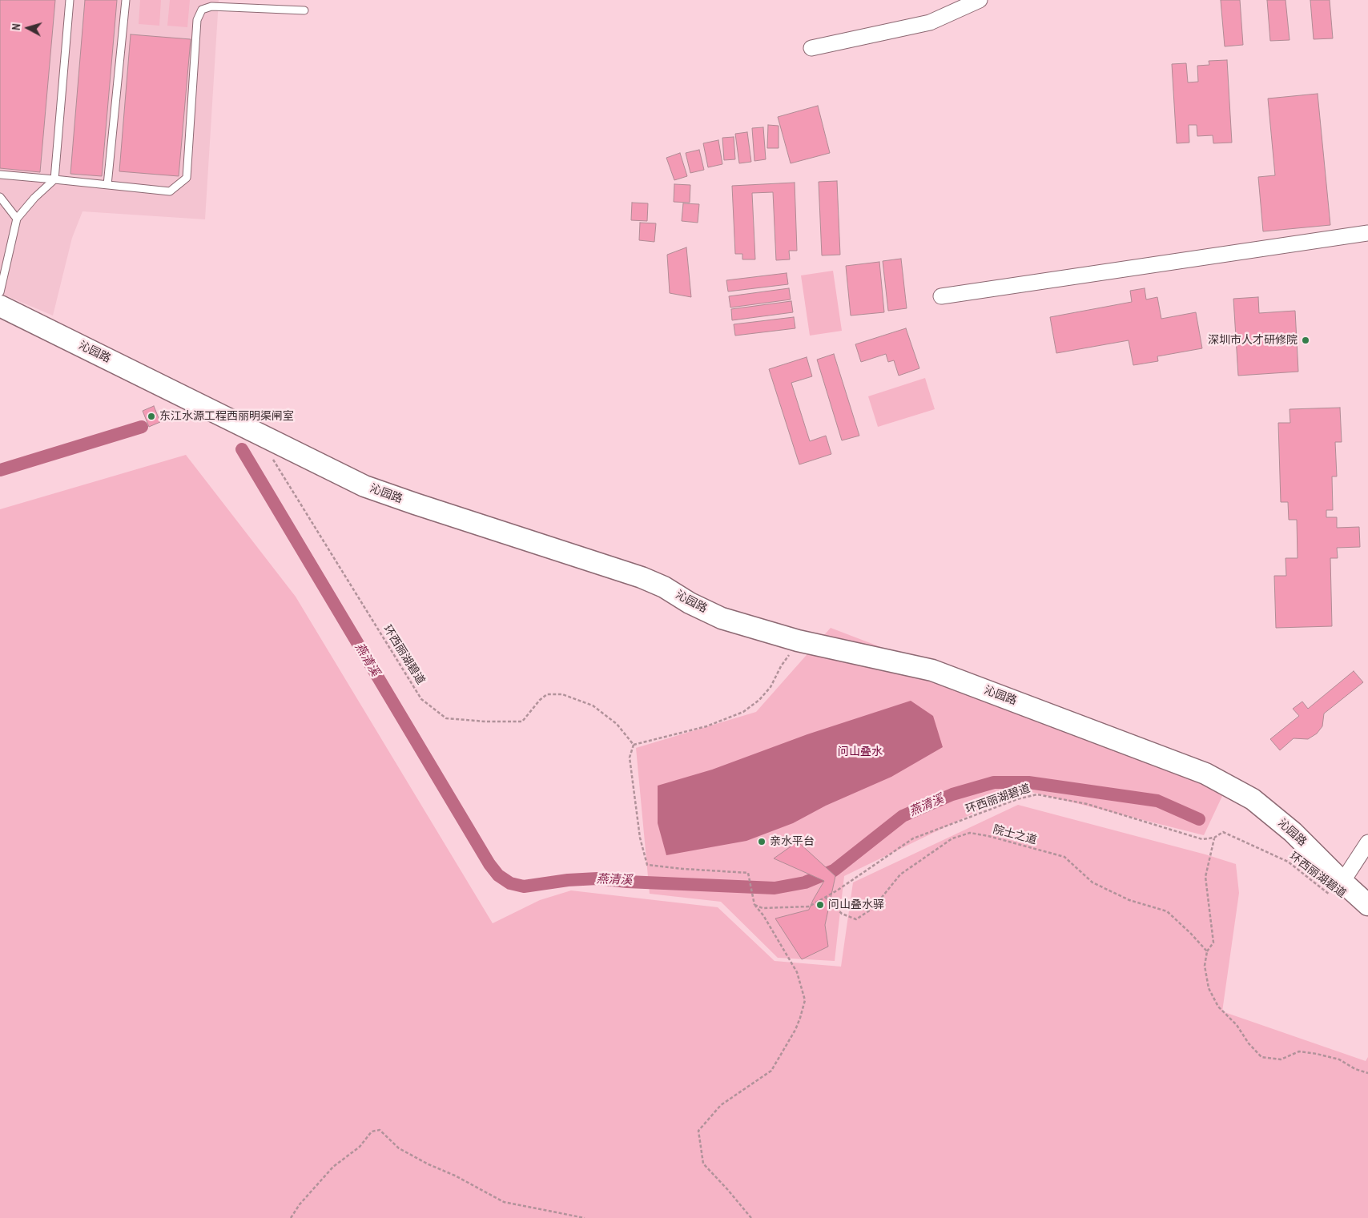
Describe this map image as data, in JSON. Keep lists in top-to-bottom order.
{
  "streets": {
    "street": ["沁园路"],
    "path": ["环西丽湖碧道", "院士之道"]
  },
  "crossings": [
    ["沁园路", "环西丽湖碧道"],
    ["环西丽湖碧道", "院士之道"]
  ],
  "water": ["燕清溪"],
  "parks": ["问山叠水"],
  "places": [
    "深圳市人才研修院",
    "东江水源工程西丽明渠闸室",
    "亲水平台",
    "问山叠水驿"
  ],
  "north": "left"
}
